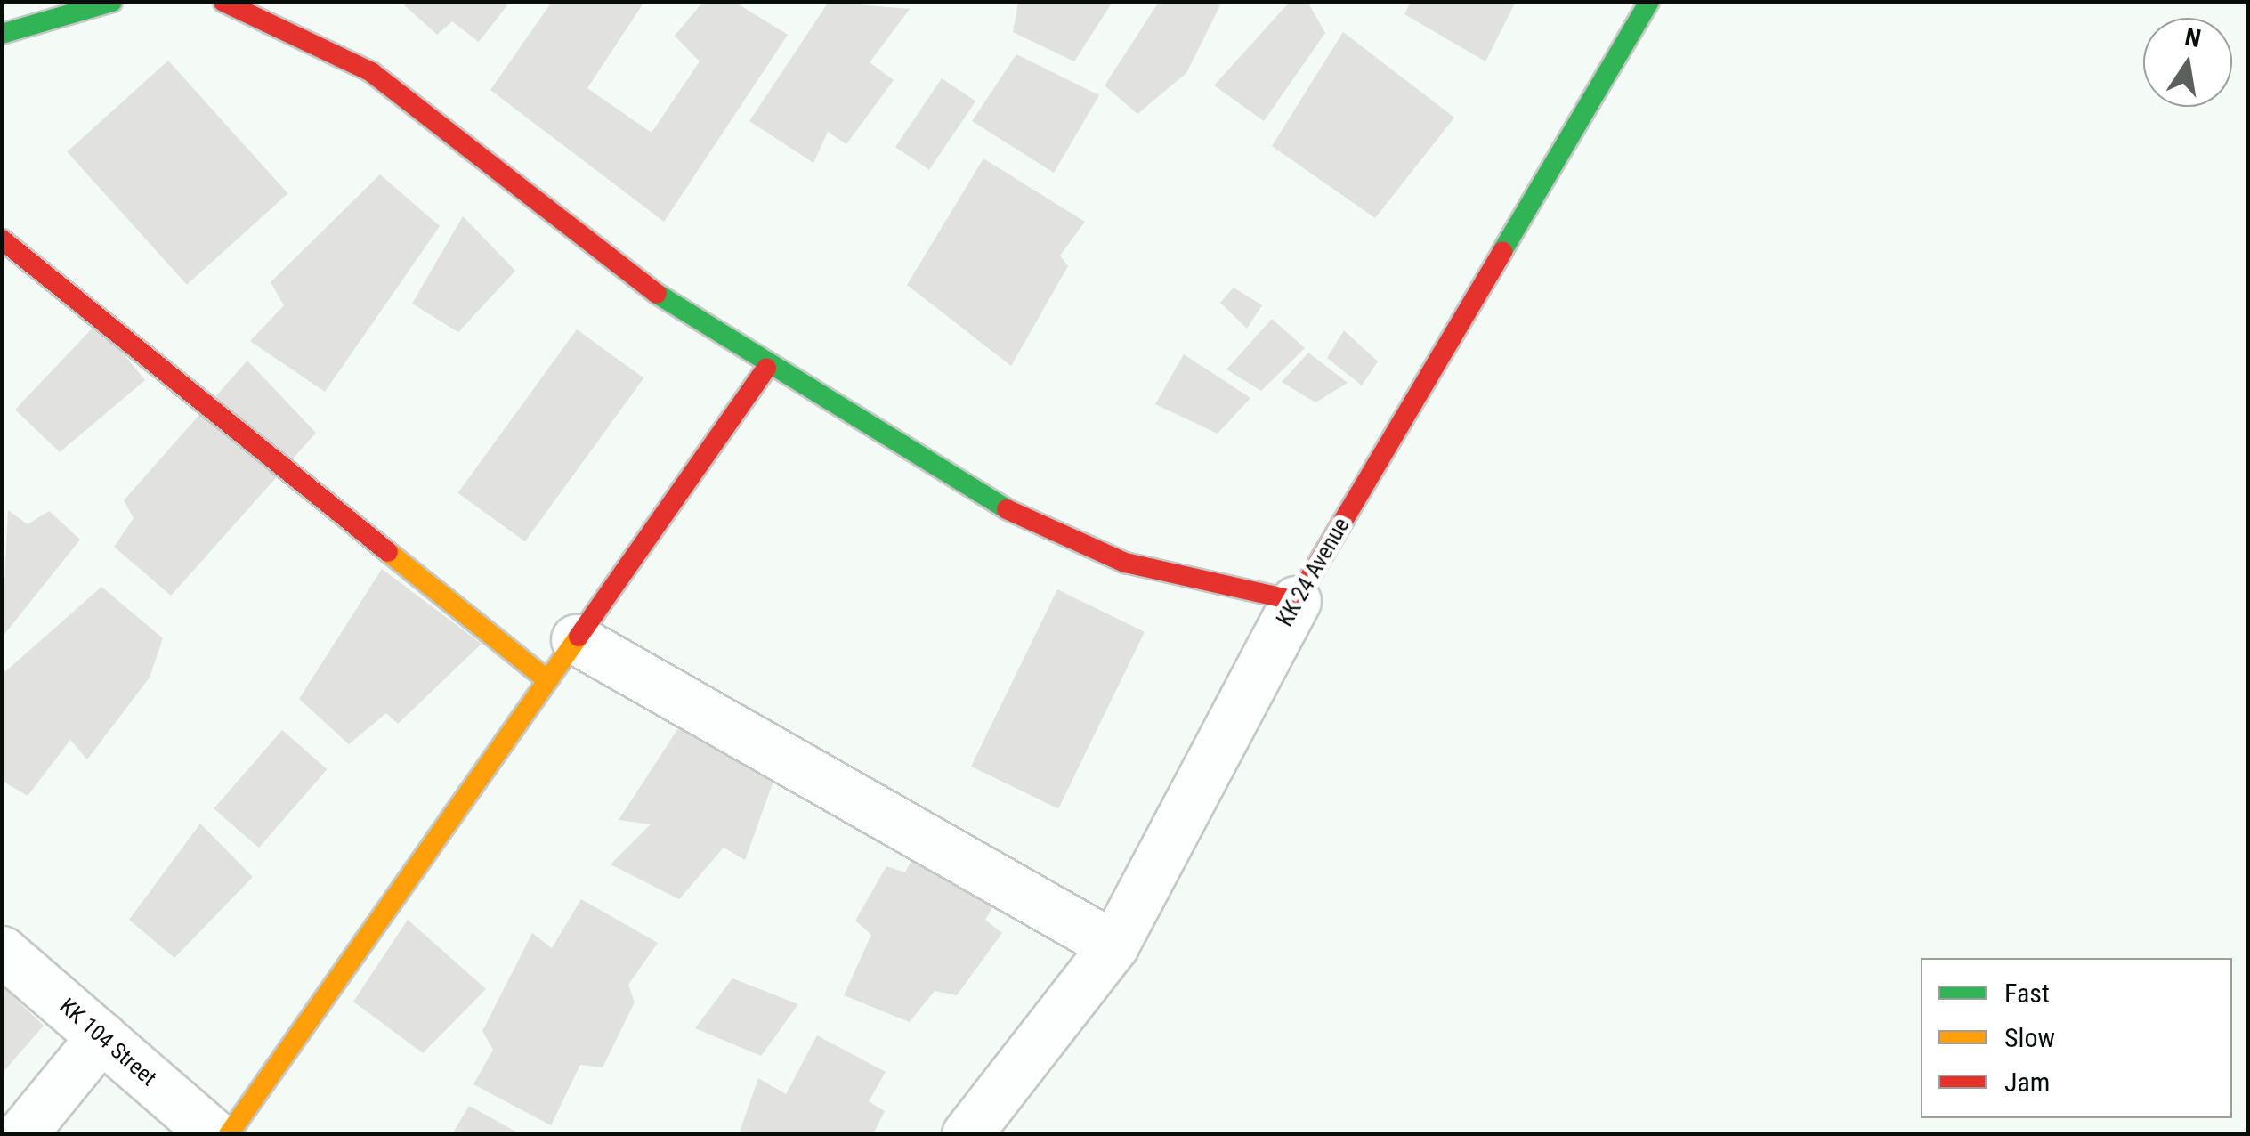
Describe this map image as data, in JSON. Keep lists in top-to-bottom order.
{
  "streets": {
    "street": ["KK 24 Avenue", "KK 104 Street"]
  },
  "legend": ["Fast", "Slow", "Jam"],
  "north": "top"
}
